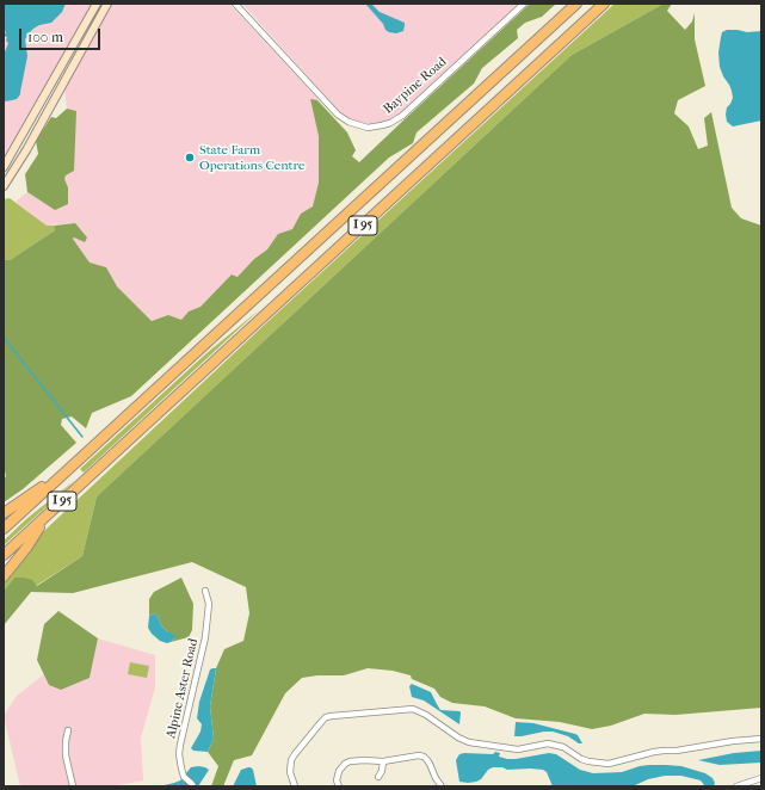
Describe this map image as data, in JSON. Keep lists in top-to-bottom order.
{
  "streets": {
    "highway": ["I 95"],
    "street": ["Baypine Road", "Alpine Aster Road"]
  },
  "places": ["State Farm Operations Centre"],
  "scale_bar": "100 m"
}
